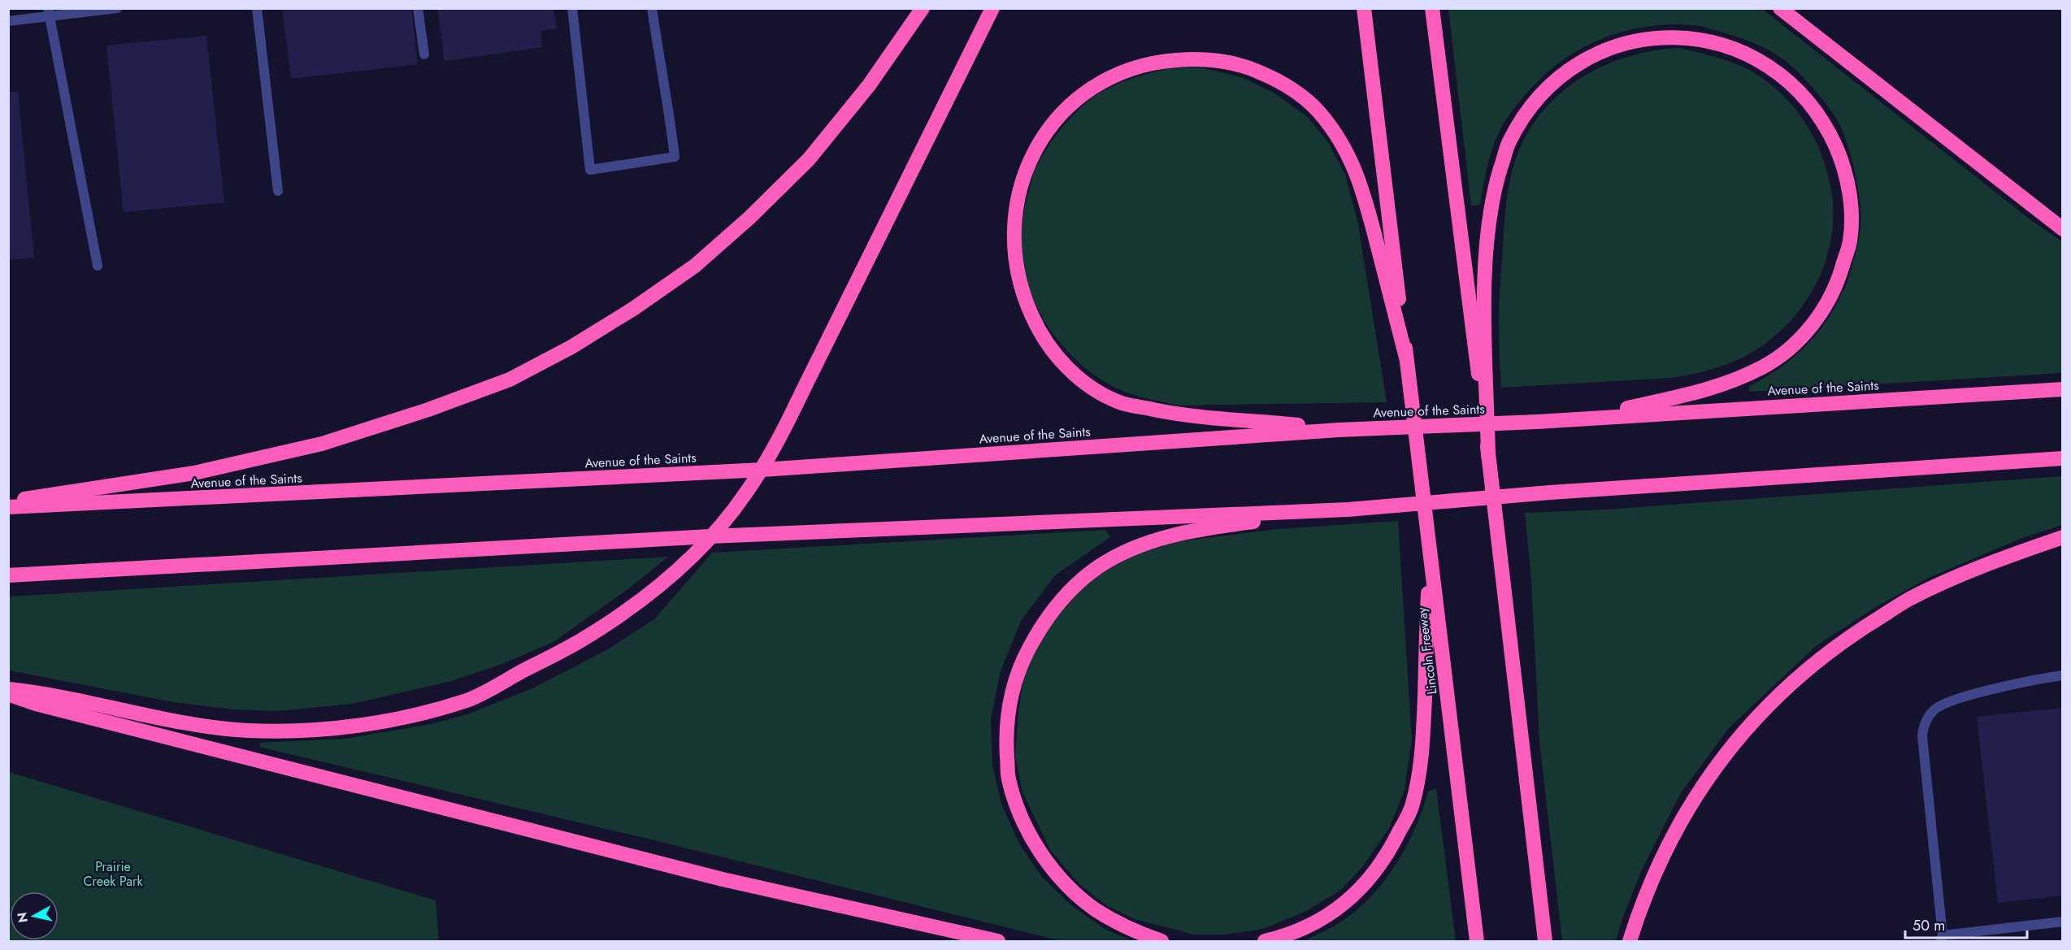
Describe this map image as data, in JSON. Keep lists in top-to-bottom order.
{
  "streets": {
    "highway": ["Avenue of the Saints", "Lincoln Freeway"]
  },
  "parks": ["Prairie Creek Park"],
  "scale_bar": "50 m",
  "north": "left"
}
